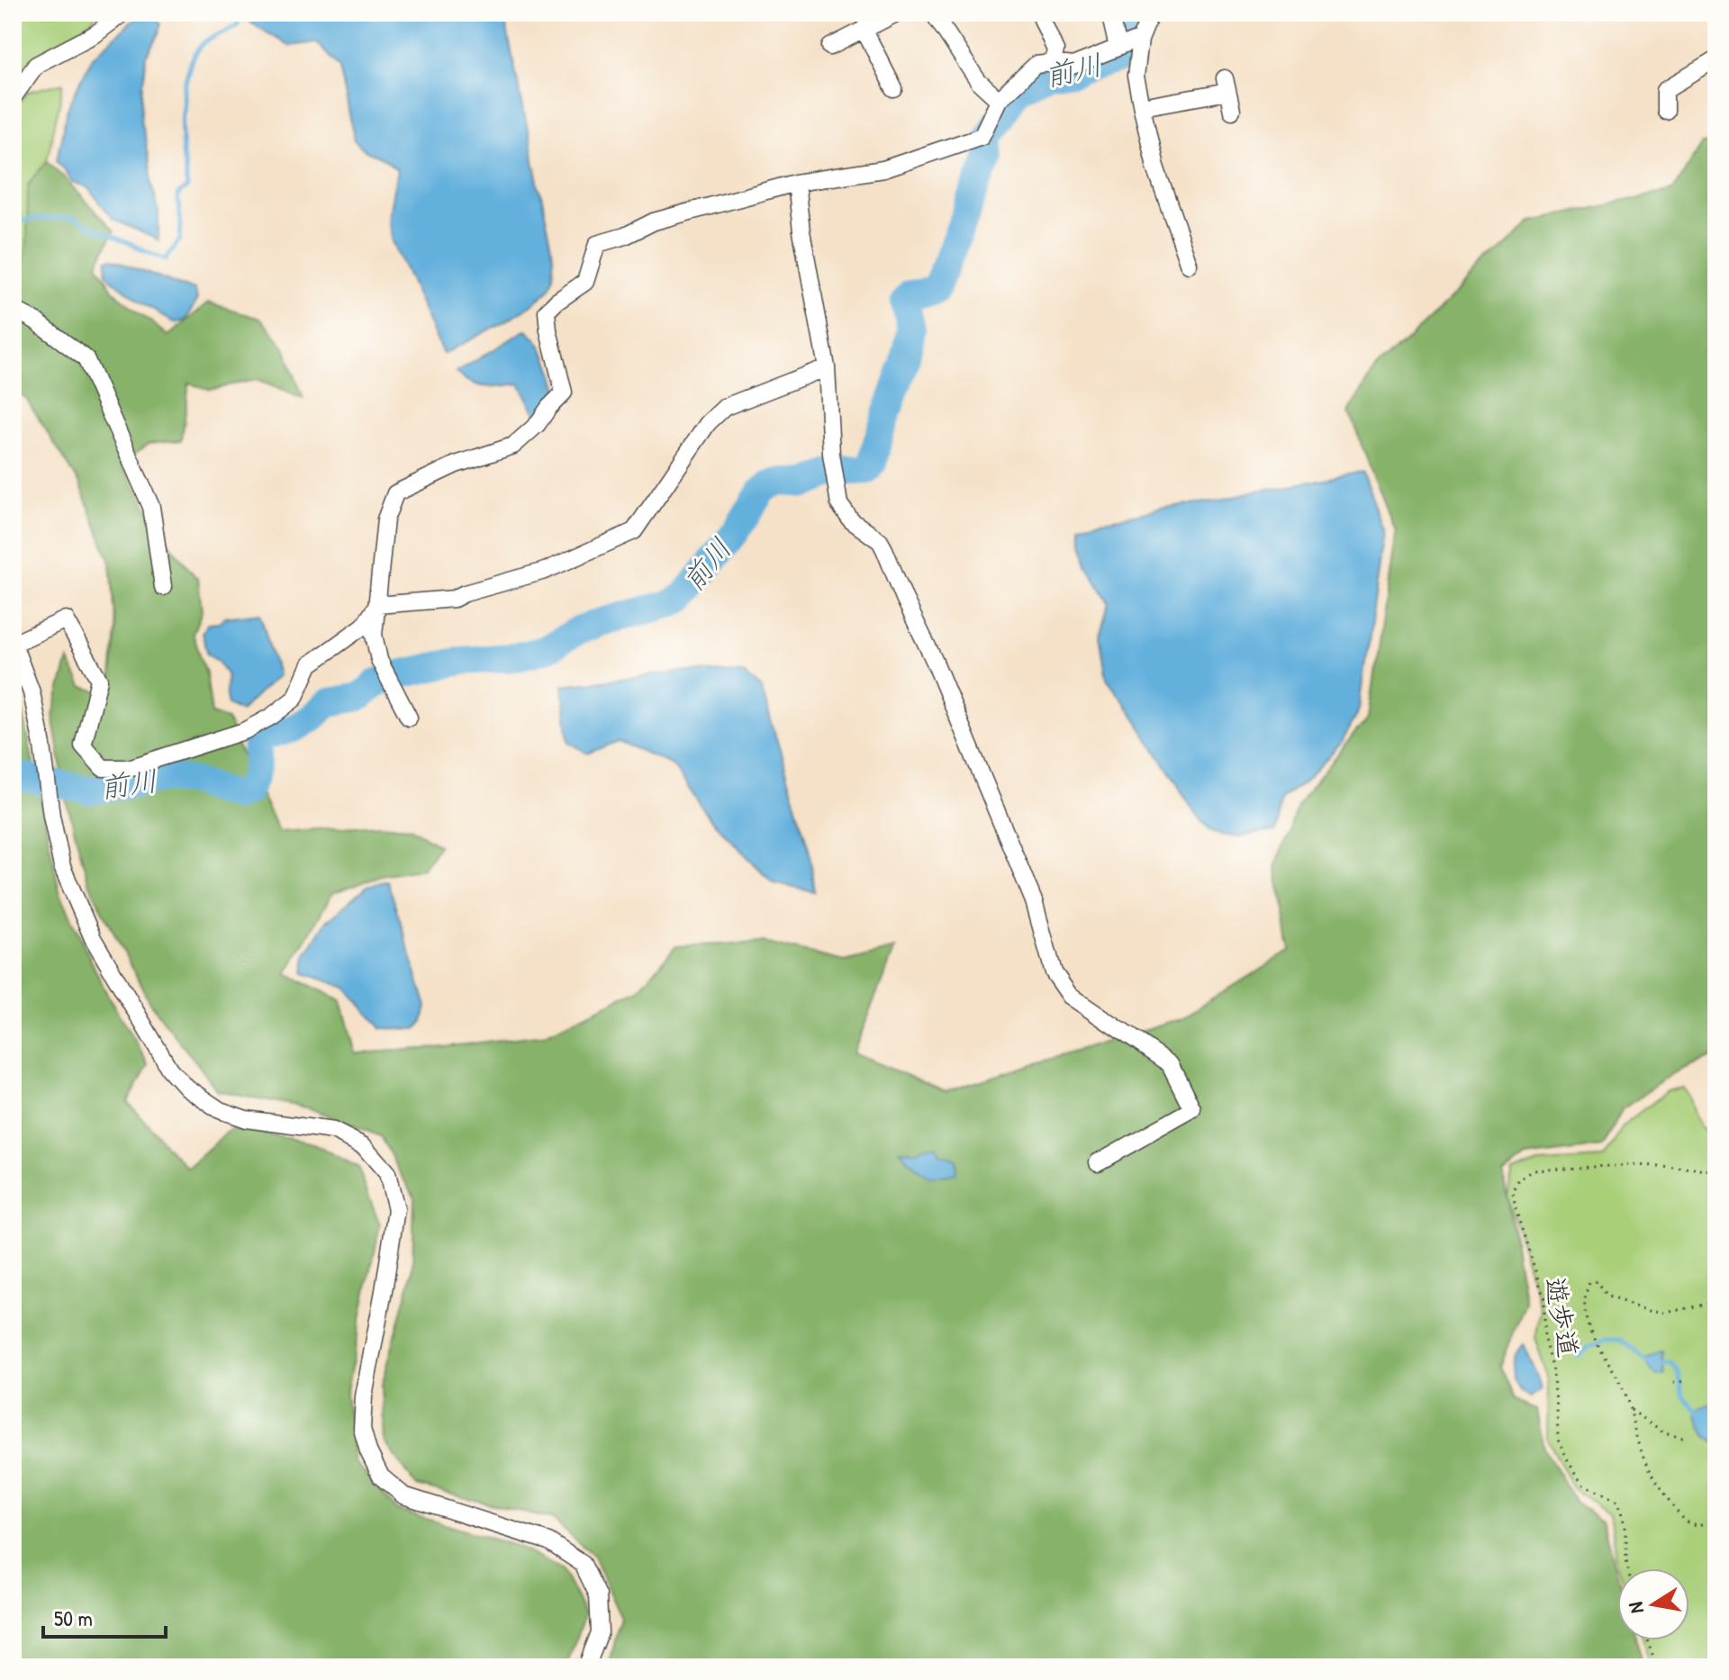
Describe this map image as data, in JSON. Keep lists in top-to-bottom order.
{
  "streets": {
    "path": ["遊歩道"]
  },
  "water": ["前川"],
  "scale_bar": "50 m",
  "north": "left"
}
